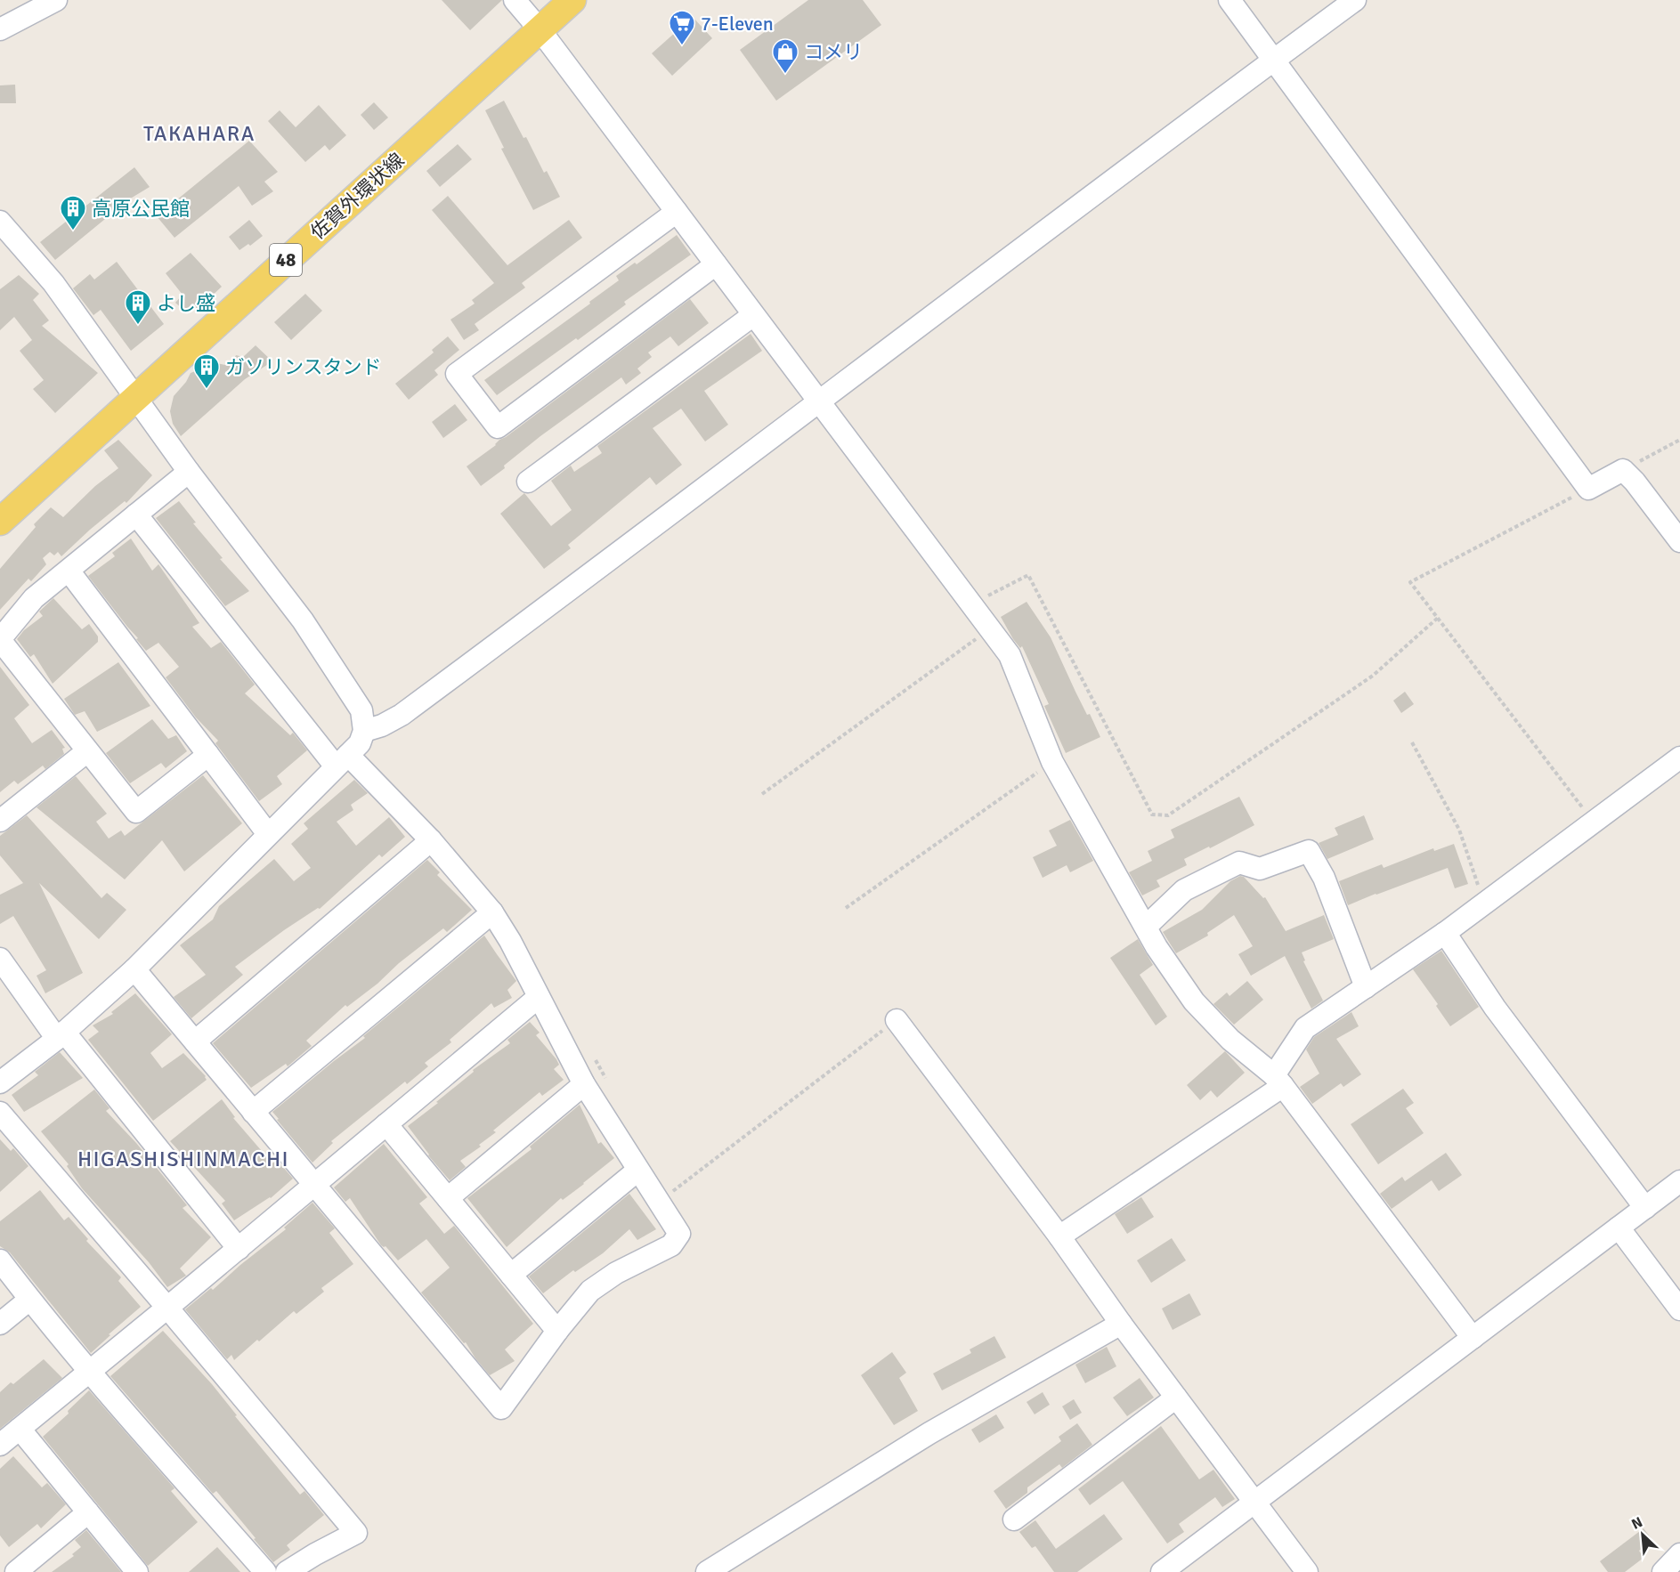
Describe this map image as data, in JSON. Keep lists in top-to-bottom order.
{
  "streets": {
    "main road": ["佐賀外環状線", "48"]
  },
  "districts": ["TAKAHARA", "HIGASHISHINMACHI"],
  "places": {
    "supermarket": ["7-Eleven"],
    "shop": ["コメリ"],
    "building": ["高原公民館", "よし盛", "ガソリンスタンド"]
  },
  "north": "top left"
}
